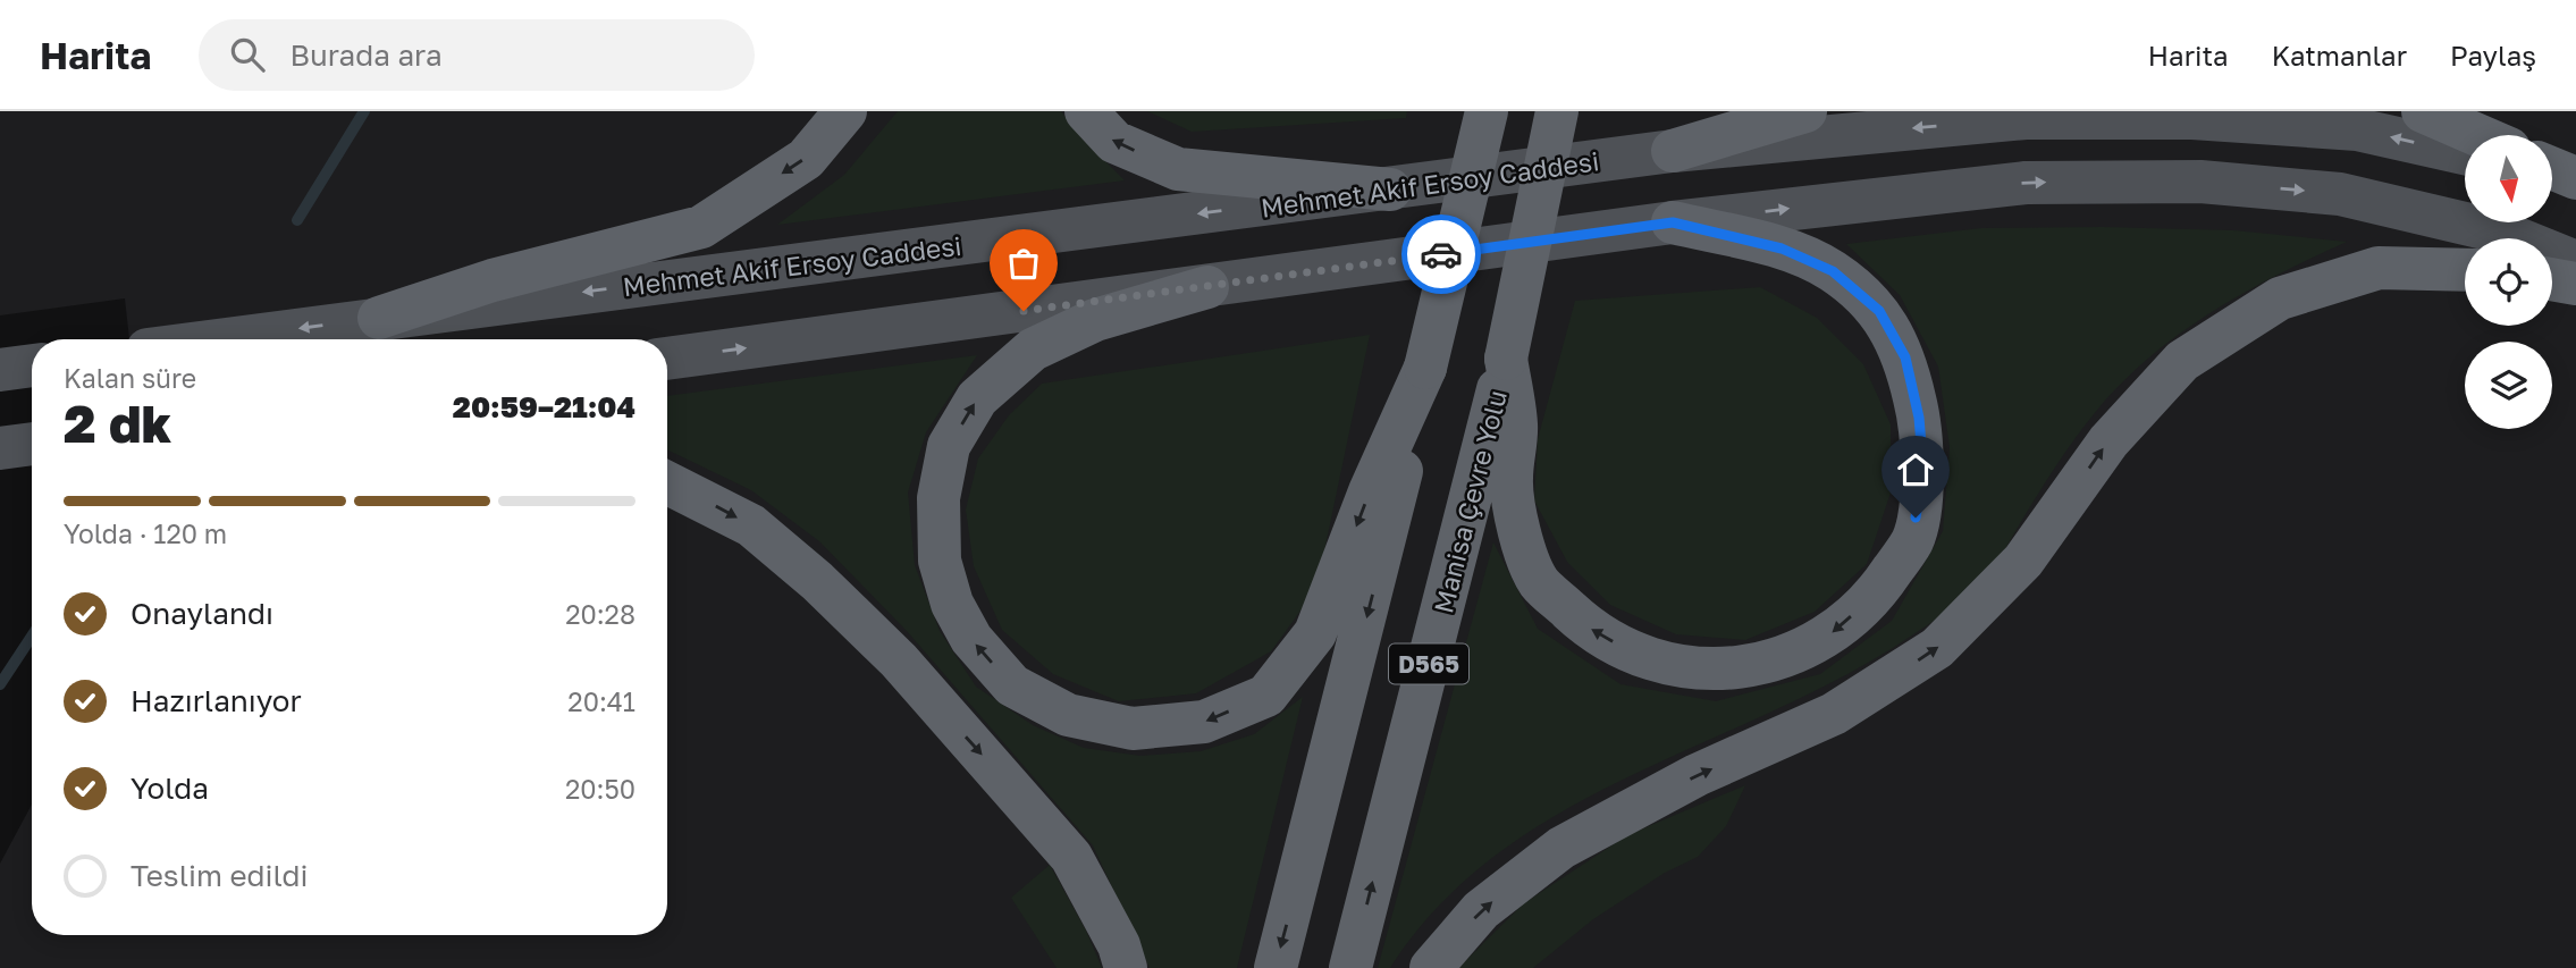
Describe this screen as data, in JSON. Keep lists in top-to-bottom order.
{
  "streets": {
    "highway": ["Manisa Çevre Yolu", "D565"],
    "main road": ["Mehmet Akif Ersoy Caddesi"]
  },
  "crossings": [
    ["Manisa Çevre Yolu", "D565"]
  ],
  "north": "bottom",
  "page": {
    "header": "Harita",
    "search": "Burada ara",
    "nav": ["Harita", "Katmanlar", "Paylaş"],
    "heading": ["2 dk", "Kalan süre", "20:59–21:04"],
    "bar": "Yolda · 120 m",
    "list": [
      ["Onaylandı", "20:28"],
      ["Hazırlanıyor", "20:41"],
      ["Yolda", "20:50"],
      "Teslim edildi"
    ]
  }
}
